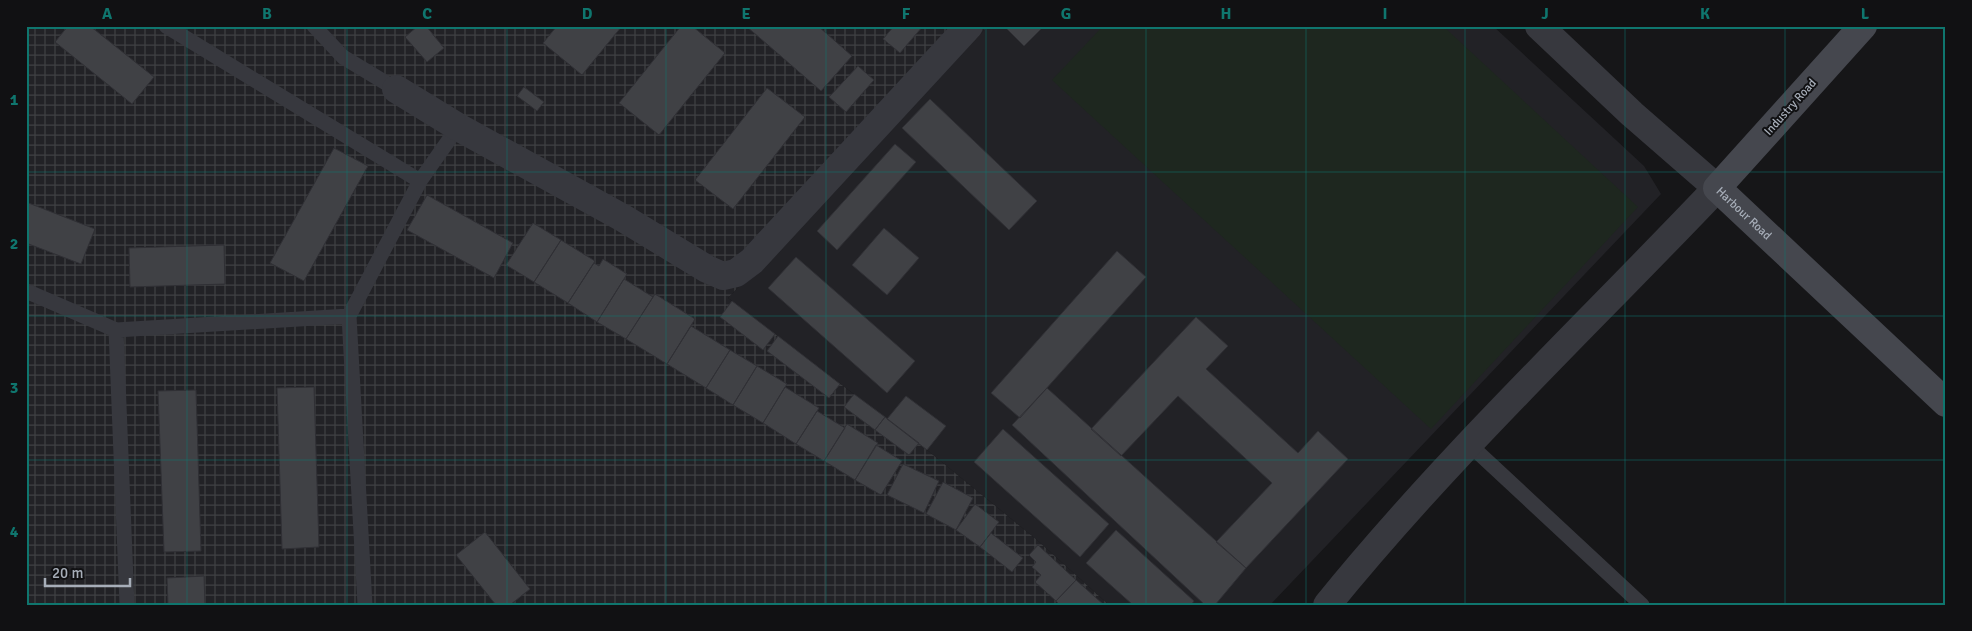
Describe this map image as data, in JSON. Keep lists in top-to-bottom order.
{
  "streets": {
    "street": ["Industry Road", "Harbour Road"]
  },
  "crossings": [
    ["Industry Road", "Harbour Road"]
  ],
  "scale_bar": "20 m",
  "grid": {
    "columns": [
      "A",
      "B",
      "C",
      "D",
      "E",
      "F",
      "G",
      "H",
      "I",
      "J",
      "K",
      "L"
    ],
    "rows": [
      "1",
      "2",
      "3",
      "4"
    ]
  }
}
